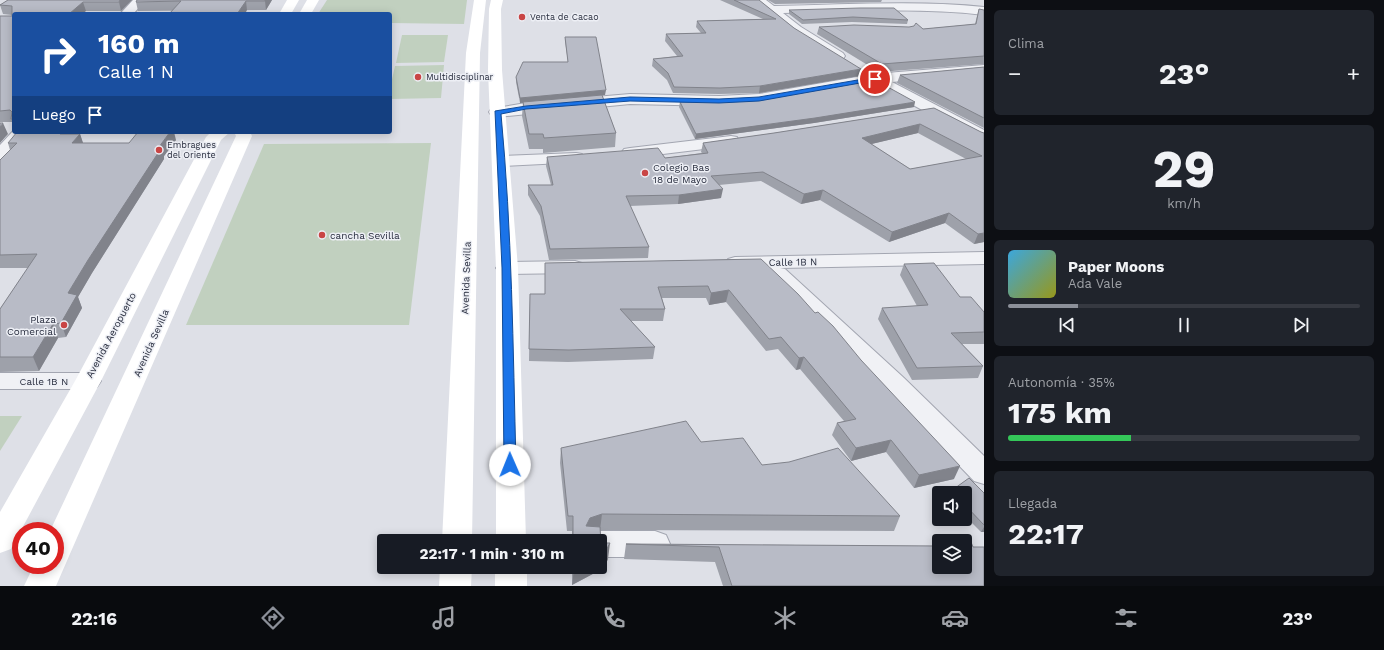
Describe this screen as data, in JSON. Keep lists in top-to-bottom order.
{
  "streets": {
    "main road": ["Avenida Sevilla", "Avenida Aeropuerto"],
    "street": ["Calle 1B N"]
  },
  "crossings": [
    ["Calle 1B N", "Avenida Aeropuerto"]
  ],
  "places": [
    "Venta de Cacao",
    "Multidisciplinar",
    "Embragues del Oriente",
    "Colegio Bas 18 de Mayo",
    "cancha Sevilla",
    "Plaza Comercial"
  ],
  "page": {
    "tile": [
      "Clima",
      ["29", "km/h"],
      ["Autonomía · 35%", "175 km"],
      ["Llegada", "22:17"]
    ],
    "turn": ["160 m", "Calle 1 N"],
    "heat": ["−", "23°", "+"],
    "then": "Luego",
    "song": ["Paper Moons", "Ada Vale"],
    "limit": "40",
    "trip": "22:17 · 1 min · 310 m",
    "tabs": ["22:16", "23°"]
  }
}
